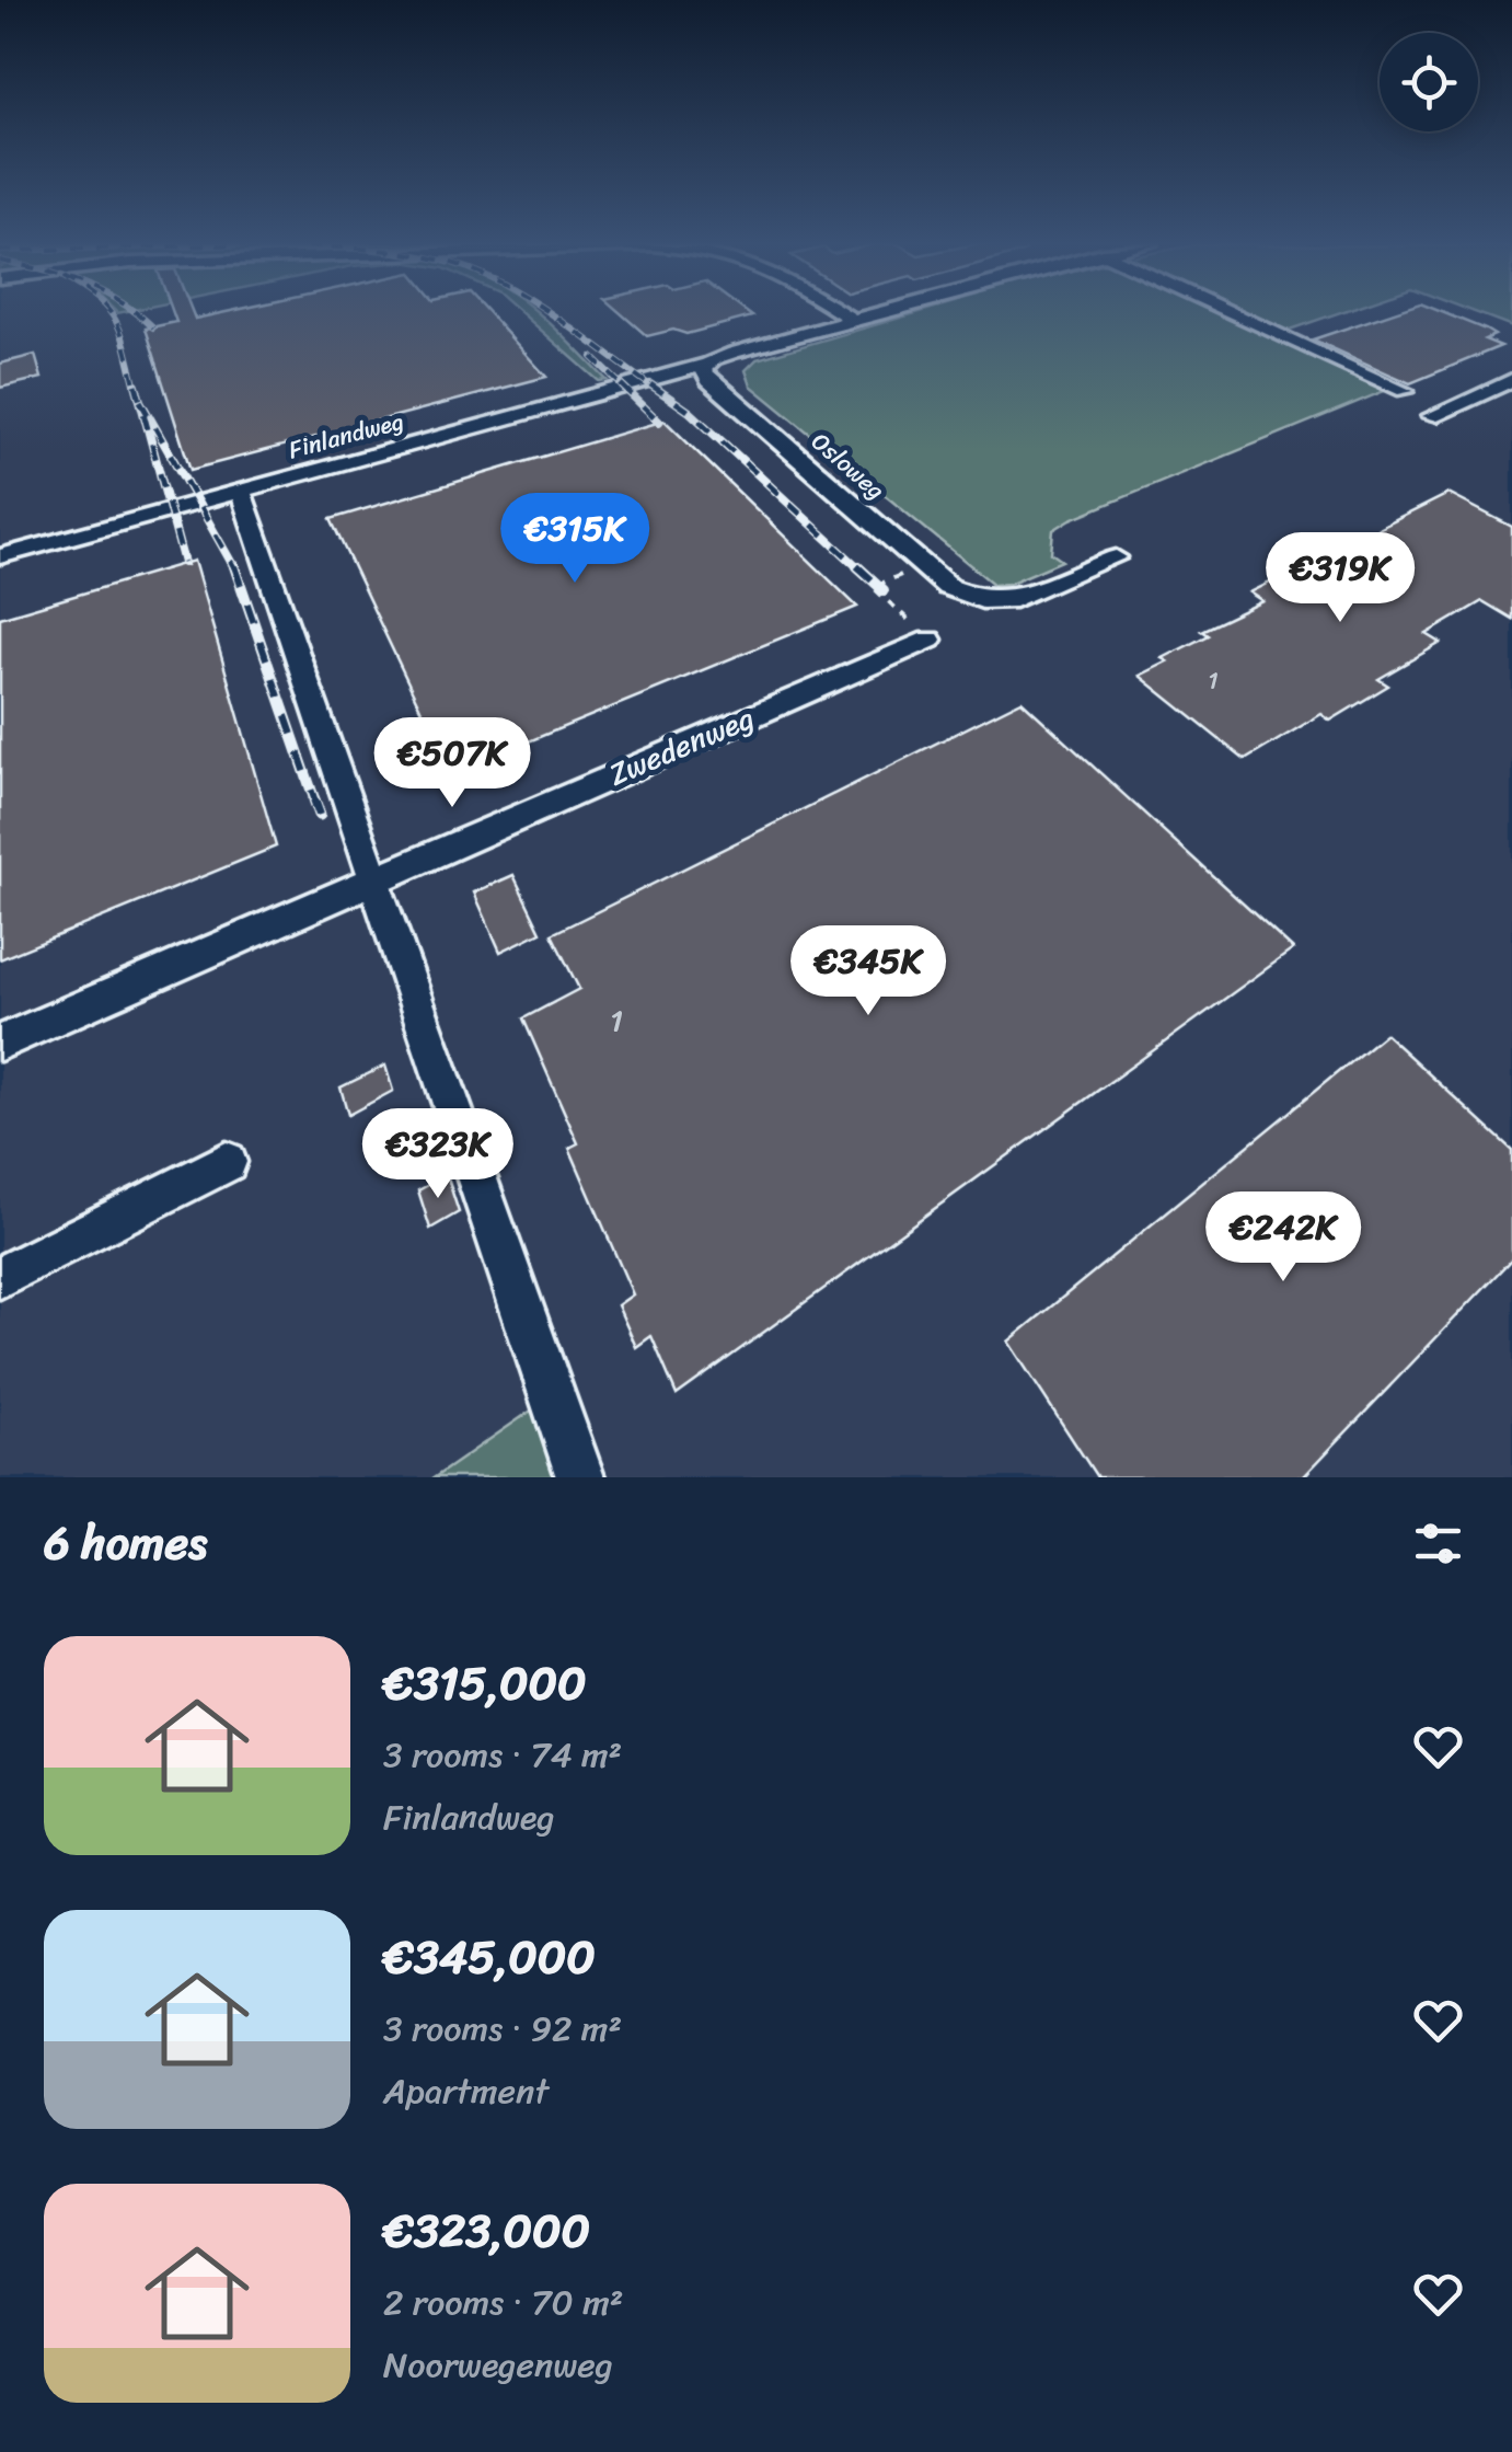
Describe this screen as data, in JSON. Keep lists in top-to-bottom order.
{
  "streets": {
    "street": ["Finlandweg", "Osloweg", "Zwedenweg"]
  },
  "crossings": [
    ["Finlandweg", "Osloweg"]
  ],
  "house_numbers": ["1", "1"],
  "page": {
    "price": [
      "€315K",
      "€319K",
      "€507K",
      "€345K",
      "€323K",
      "€242K"
    ],
    "heading": "6 homes",
    "list": [
      {
        "name": "€315,000",
        "note": "3 rooms · 74 m² · Finlandweg"
      },
      {
        "name": "€345,000",
        "note": "3 rooms · 92 m² · Apartment"
      },
      {
        "name": "€323,000",
        "note": "2 rooms · 70 m² · Noorwegenweg"
      }
    ]
  }
}
